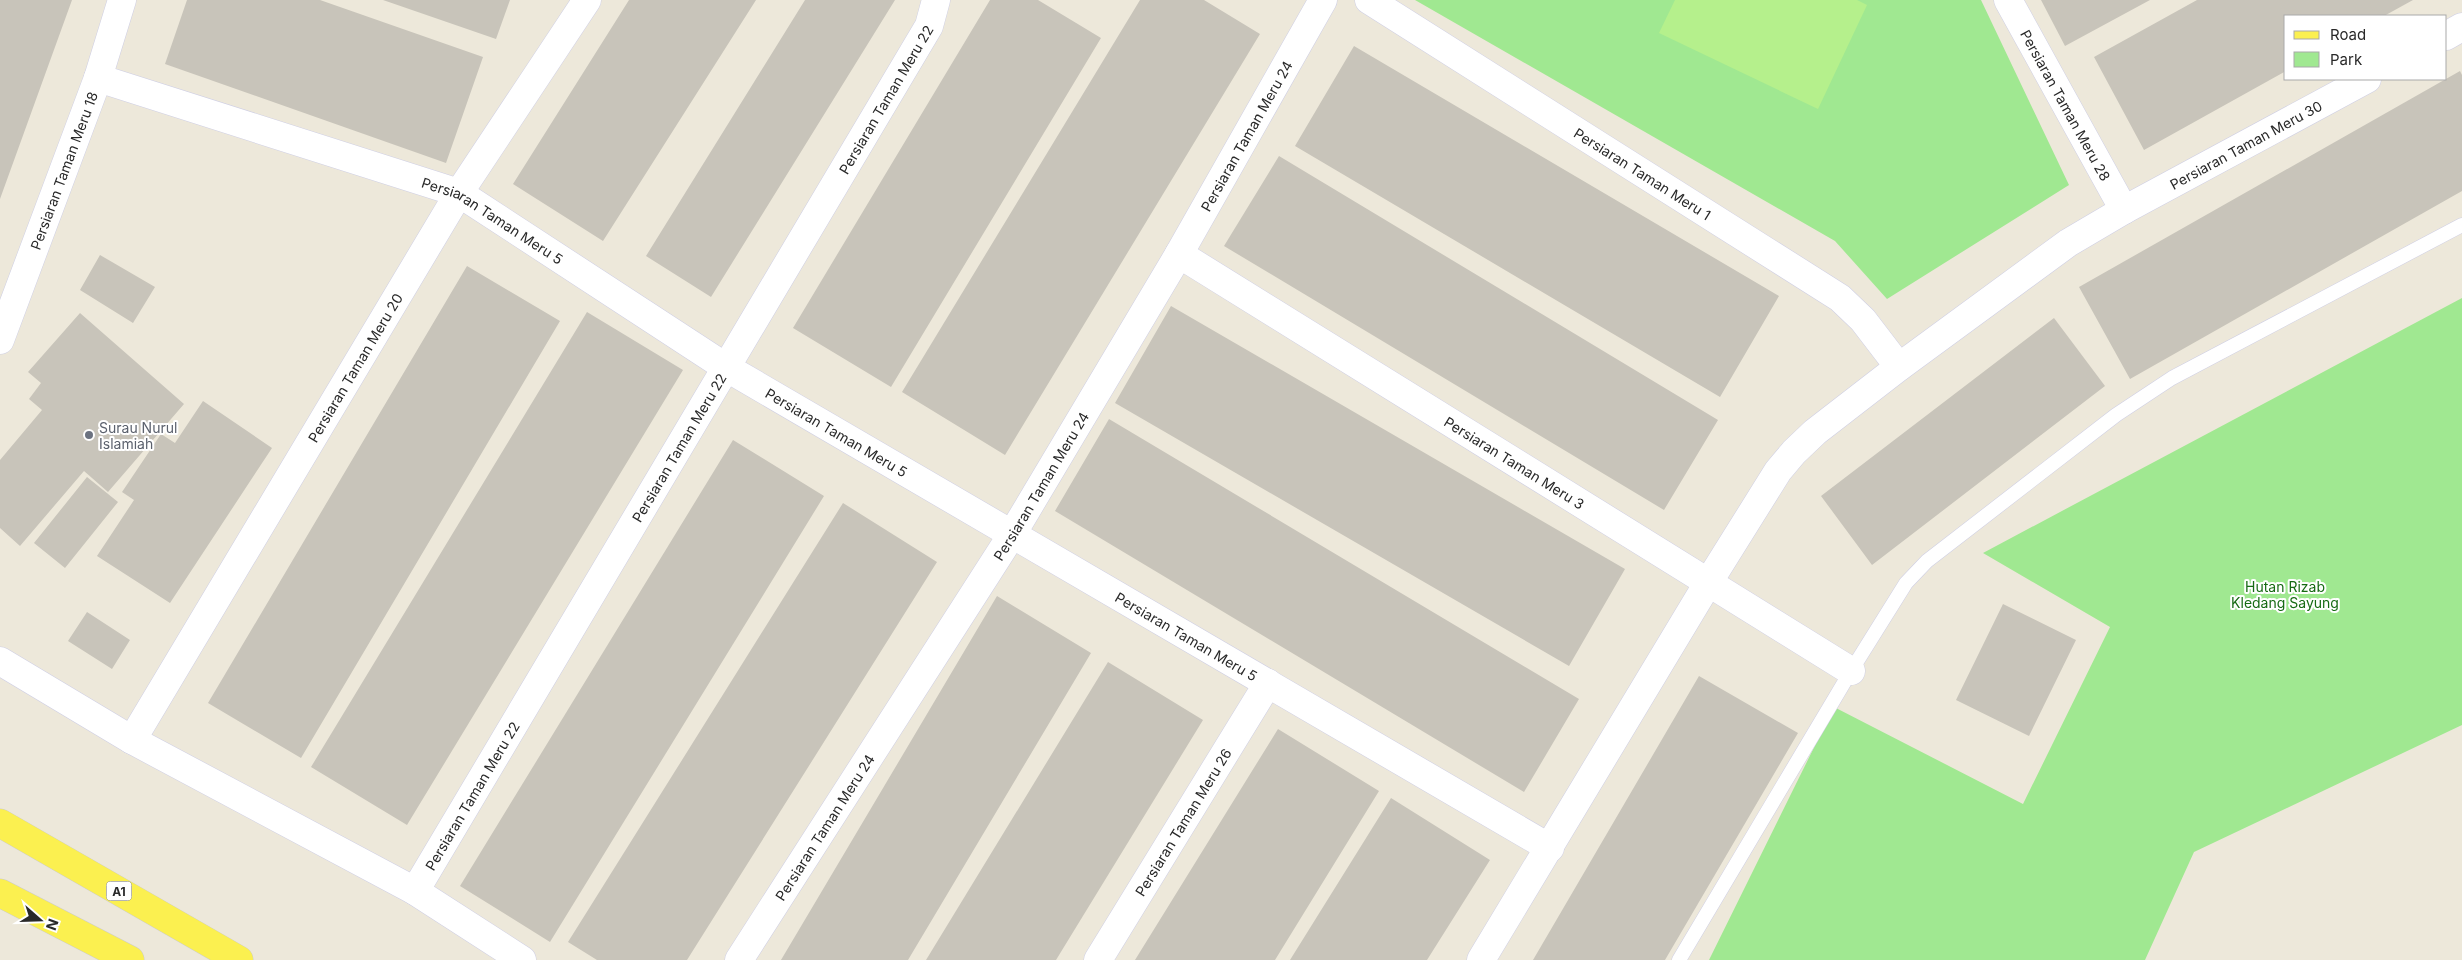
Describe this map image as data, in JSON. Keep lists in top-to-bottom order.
{
  "streets": {
    "main road": ["A1"],
    "street": [
      "Persiaran Taman Meru 22",
      "Persiaran Taman Meru 28",
      "Persiaran Taman Meru 24",
      "Persiaran Taman Meru 30",
      "Persiaran Taman Meru 18",
      "Persiaran Taman Meru 1",
      "Persiaran Taman Meru 5",
      "Persiaran Taman Meru 20",
      "Persiaran Taman Meru 3",
      "Persiaran Taman Meru 26"
    ]
  },
  "crossings": [
    ["Persiaran Taman Meru 22", "Persiaran Taman Meru 5"],
    ["Persiaran Taman Meru 28", "Persiaran Taman Meru 30"],
    ["Persiaran Taman Meru 24", "Persiaran Taman Meru 5"],
    ["Persiaran Taman Meru 24", "Persiaran Taman Meru 3"],
    ["Persiaran Taman Meru 30", "Persiaran Taman Meru 1"],
    ["Persiaran Taman Meru 30", "Persiaran Taman Meru 5"],
    ["Persiaran Taman Meru 30", "Persiaran Taman Meru 3"],
    ["Persiaran Taman Meru 18", "Persiaran Taman Meru 5"],
    ["Persiaran Taman Meru 5", "Persiaran Taman Meru 20"],
    ["Persiaran Taman Meru 5", "Persiaran Taman Meru 26"]
  ],
  "parks": ["Hutan Rizab Kledang Sayung"],
  "places": ["Surau Nurul Islamiah"],
  "legend": ["Road", "Park"],
  "north": "right"
}
